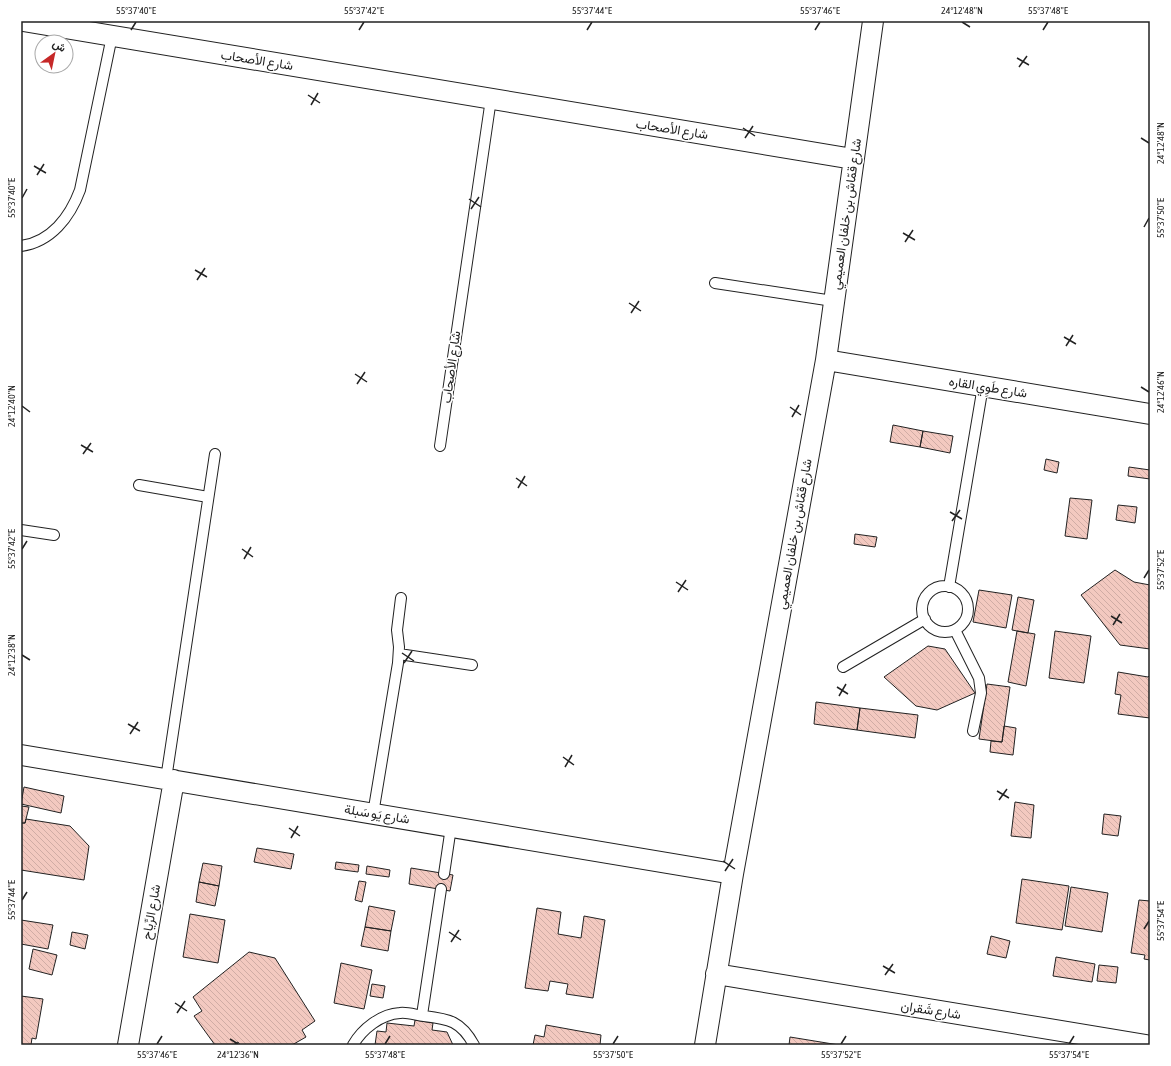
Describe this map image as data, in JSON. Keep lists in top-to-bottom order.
{
  "streets": {
    "street": [
      "شارع الأصحاب",
      "شارع قمّاش بن خلفان العميمي",
      "شارع طَوِي القاره",
      "شارع يَو سَبلة",
      "شارع الرِّياح",
      "شارع شَقران"
    ]
  },
  "crossings": [
    ["شارع الأصحاب", "شارع قمّاش بن خلفان العميمي"],
    ["شارع قمّاش بن خلفان العميمي", "شارع طَوِي القاره"],
    ["شارع قمّاش بن خلفان العميمي", "شارع يَو سَبلة"],
    ["شارع قمّاش بن خلفان العميمي", "شارع شَقران"],
    ["شارع يَو سَبلة", "شارع الرِّياح"]
  ],
  "north": "top right",
  "coordinates": [
    "55°37'40\"E",
    "55°37'42\"E",
    "55°37'44\"E",
    "55°37'46\"E",
    "24°12'48\"N",
    "55°37'48\"E",
    "55°37'50\"E",
    "24°12'46\"N",
    "24°12'40\"N",
    "55°37'52\"E",
    "24°12'38\"N",
    "55°37'54\"E",
    "24°12'36\"N"
  ]
}
